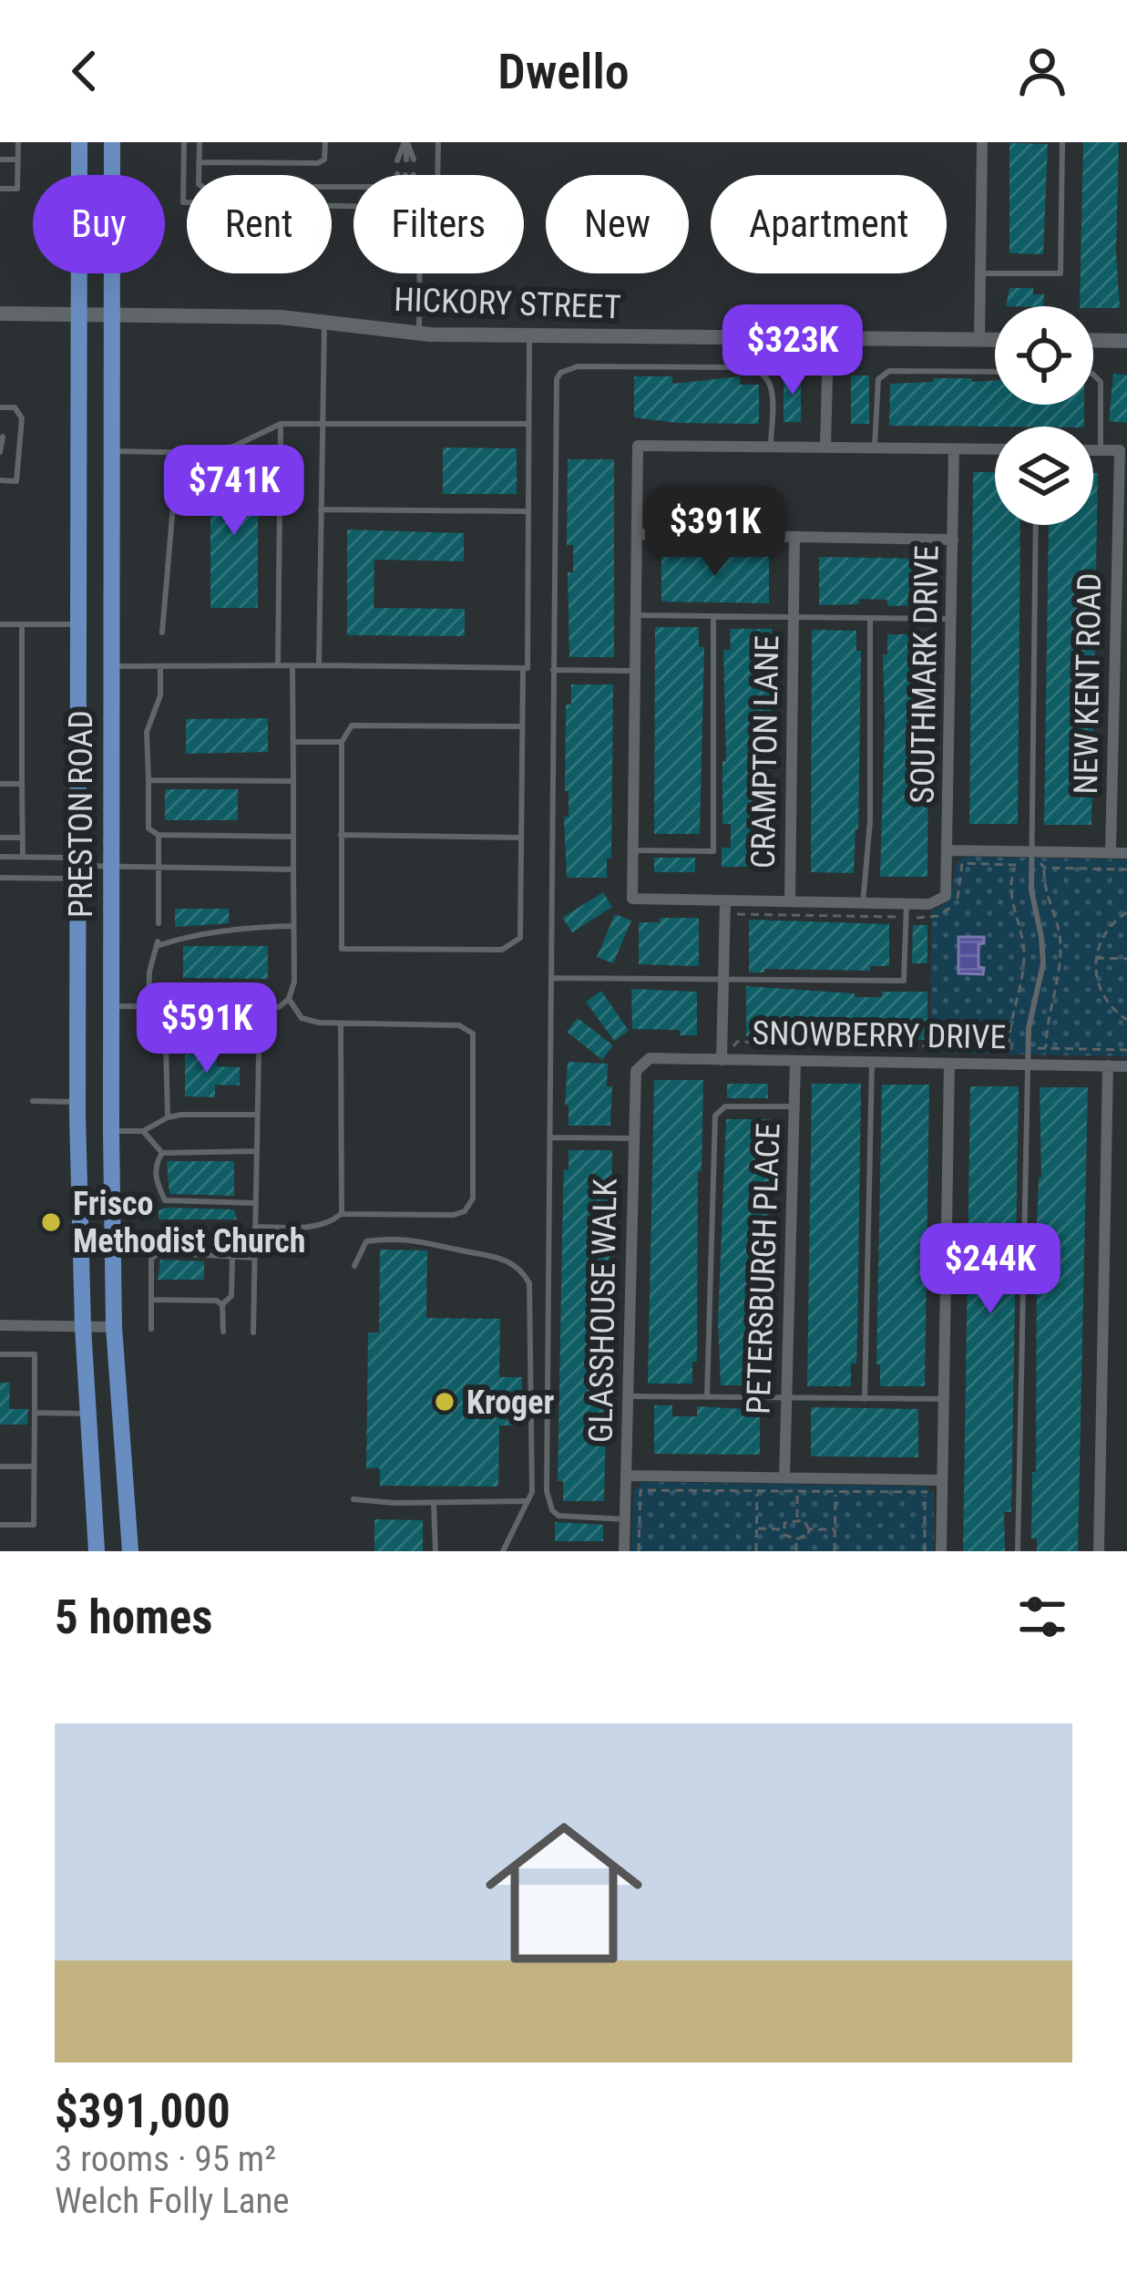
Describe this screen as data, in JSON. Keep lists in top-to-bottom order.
{
  "streets": {
    "main road": ["PRESTON ROAD"],
    "street": [
      "HICKORY STREET",
      "SOUTHMARK DRIVE",
      "NEW KENT ROAD",
      "CRAMPTON LANE",
      "SNOWBERRY DRIVE",
      "PETERSBURGH PLACE",
      "GLASSHOUSE WALK"
    ]
  },
  "crossings": [
    ["HICKORY STREET", "PRESTON ROAD"],
    ["SNOWBERRY DRIVE", "PETERSBURGH PLACE"],
    ["SNOWBERRY DRIVE", "GLASSHOUSE WALK"]
  ],
  "places": ["Frisco Methodist Church", "Kroger"],
  "page": {
    "header": "Dwello",
    "chip": [
      "Buy",
      "Rent",
      "Filters",
      "New",
      "Apartment"
    ],
    "price": [
      "$323K",
      "$741K",
      "$391K",
      "$591K",
      "$244K"
    ],
    "heading": "5 homes",
    "list": [
      {
        "name": "$391,000",
        "note": "3 rooms · 95 m² · Welch Folly Lane"
      }
    ]
  }
}
